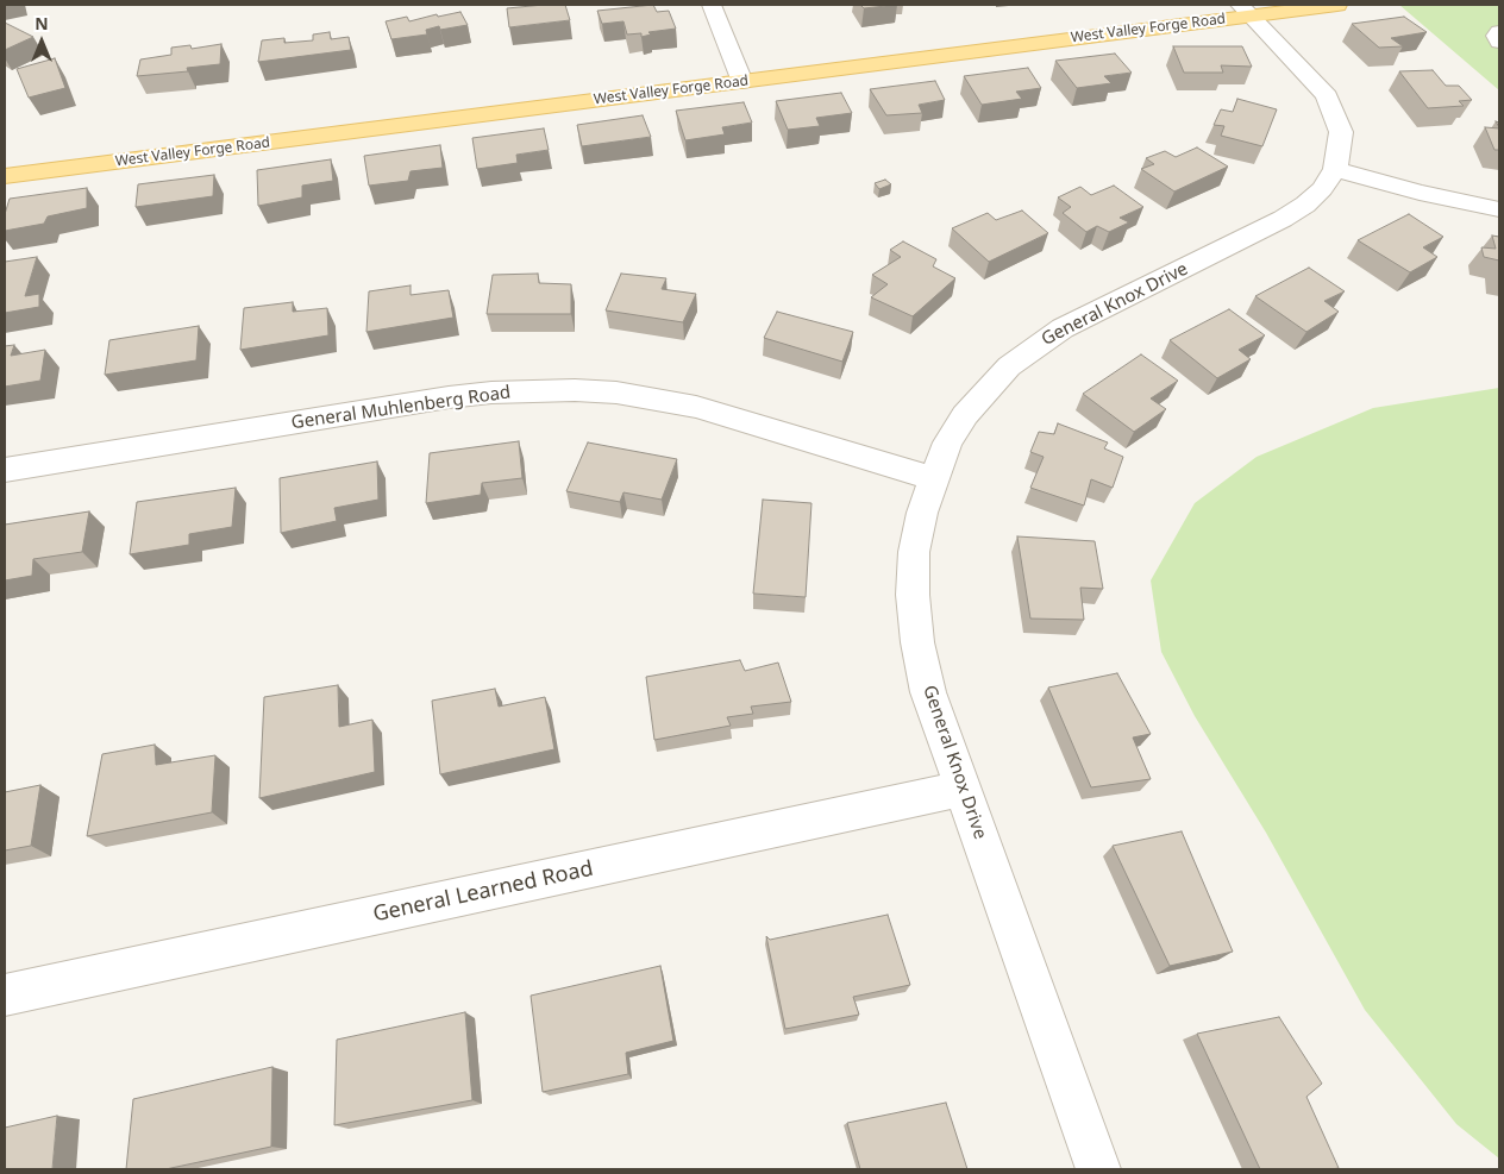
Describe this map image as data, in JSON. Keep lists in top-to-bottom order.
{
  "streets": {
    "main road": ["West Valley Forge Road"],
    "street": ["General Knox Drive", "General Muhlenberg Road", "General Learned Road"]
  },
  "crossings": [
    ["West Valley Forge Road", "General Knox Drive"],
    ["General Knox Drive", "General Muhlenberg Road"],
    ["General Knox Drive", "General Learned Road"]
  ],
  "north": "top"
}
